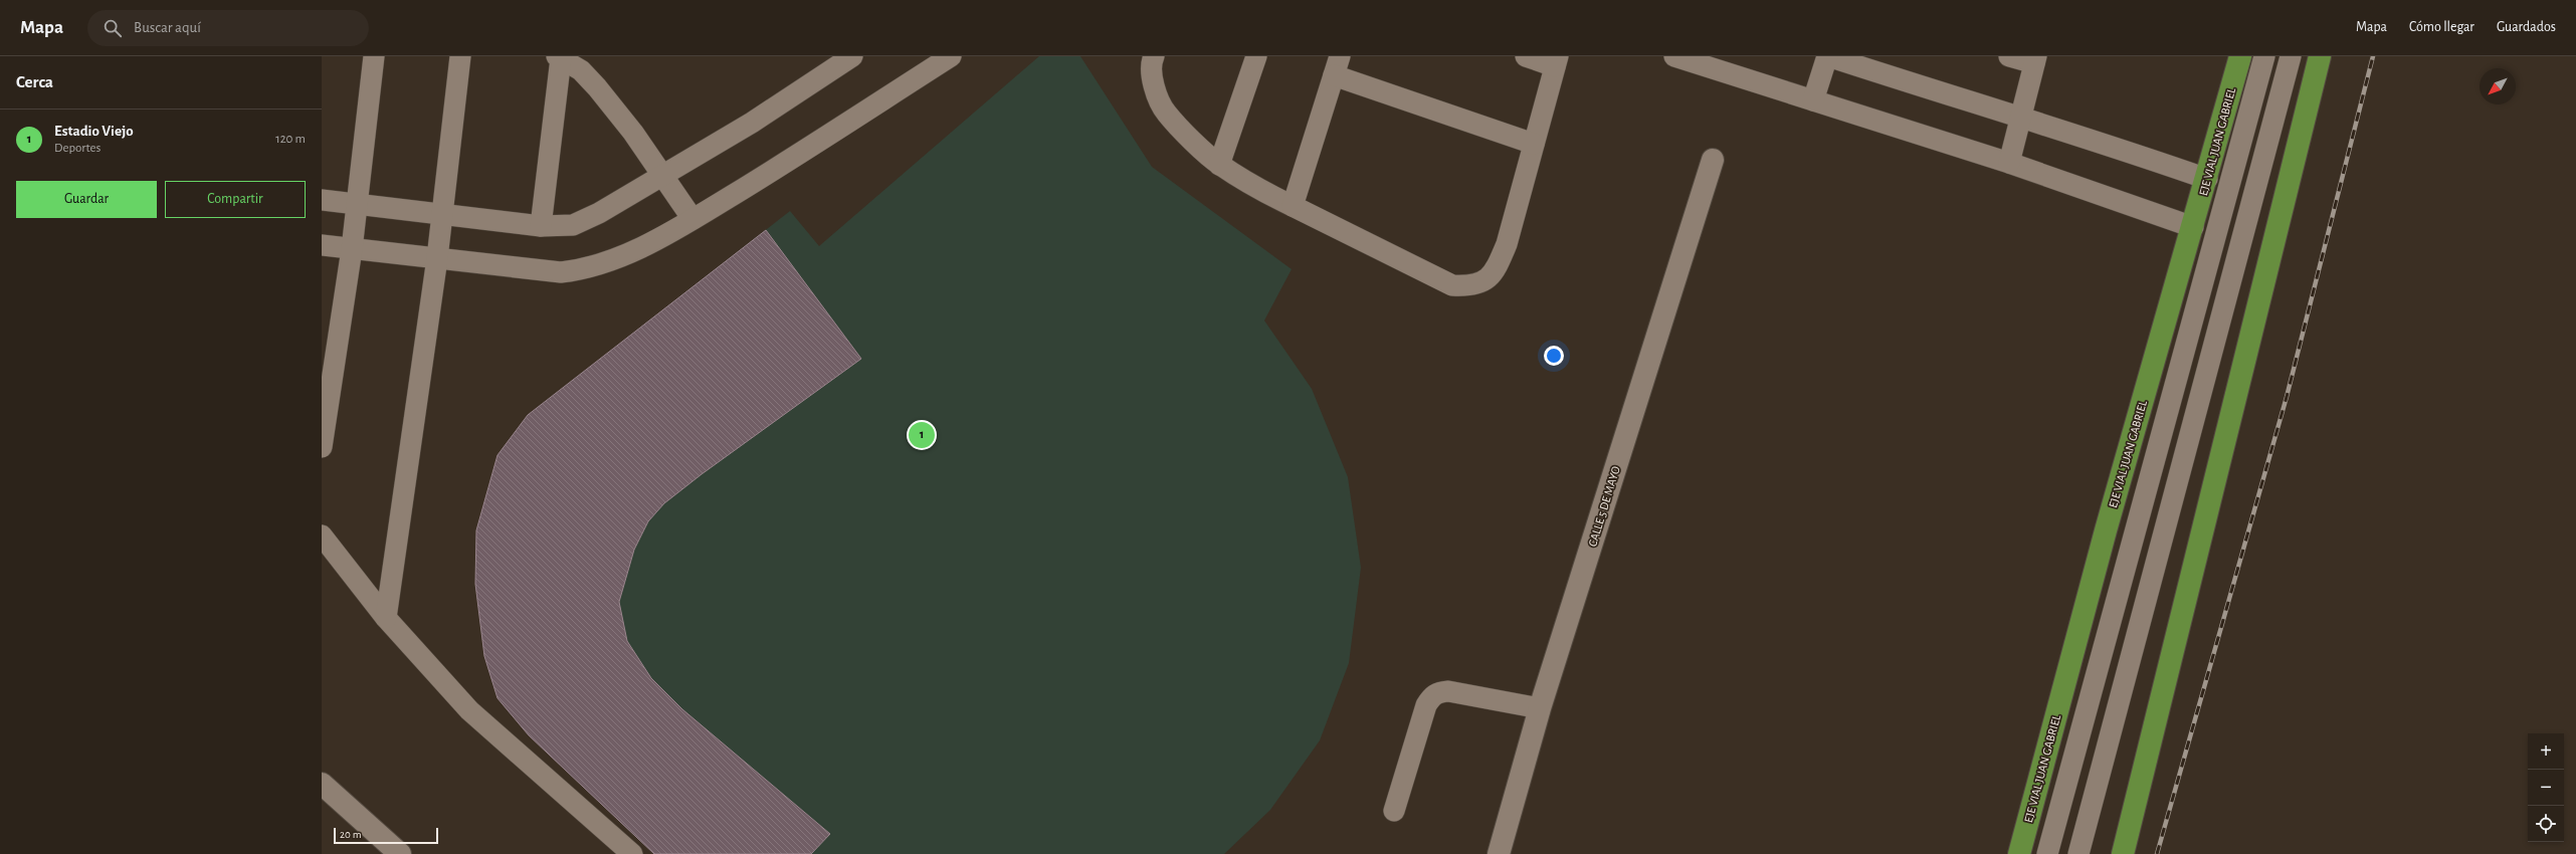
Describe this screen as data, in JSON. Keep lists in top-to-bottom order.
{
  "streets": {
    "main road": ["EJE VIAL JUAN GABRIEL"],
    "street": ["CALLE 5 DE MAYO"]
  },
  "scale_bar": "20 m",
  "north": "bottom left",
  "page": {
    "header": "Mapa",
    "search": "Buscar aquí",
    "nav": ["Mapa", "Cómo llegar", "Guardados"],
    "heading": "Cerca",
    "list": [
      {
        "mark": "1",
        "name": "Estadio Viejo",
        "note": "Deportes",
        "value": "120 m"
      }
    ],
    "buttons": ["Guardar", "Compartir"],
    "pins": "1",
    "map_buttons": ["+", "−"],
    "scale": "20 m"
  }
}
